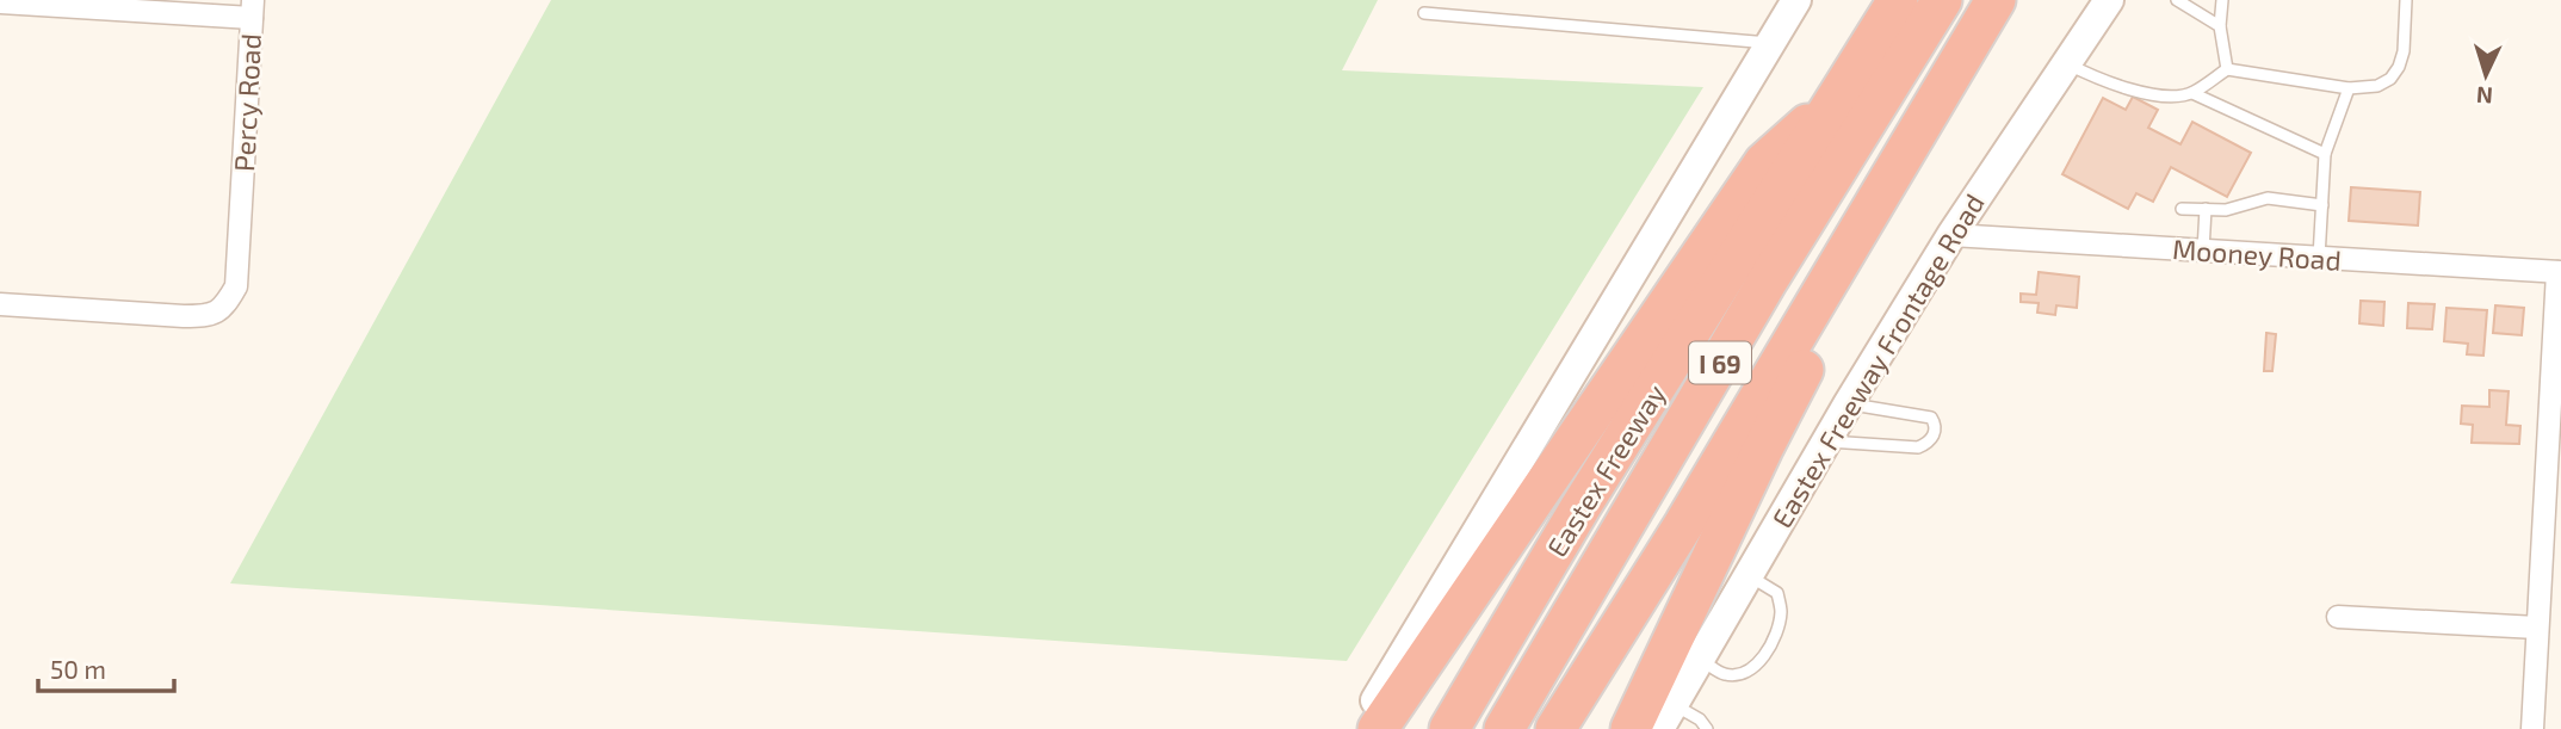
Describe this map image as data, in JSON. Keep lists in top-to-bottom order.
{
  "streets": {
    "highway": ["I 69", "Eastex Freeway"],
    "main road": ["Eastex Freeway Frontage Road"],
    "street": ["Percy Road", "Mooney Road"]
  },
  "crossings": [
    ["Mooney Road", "Eastex Freeway Frontage Road"]
  ],
  "scale_bar": "50 m",
  "north": "bottom"
}
